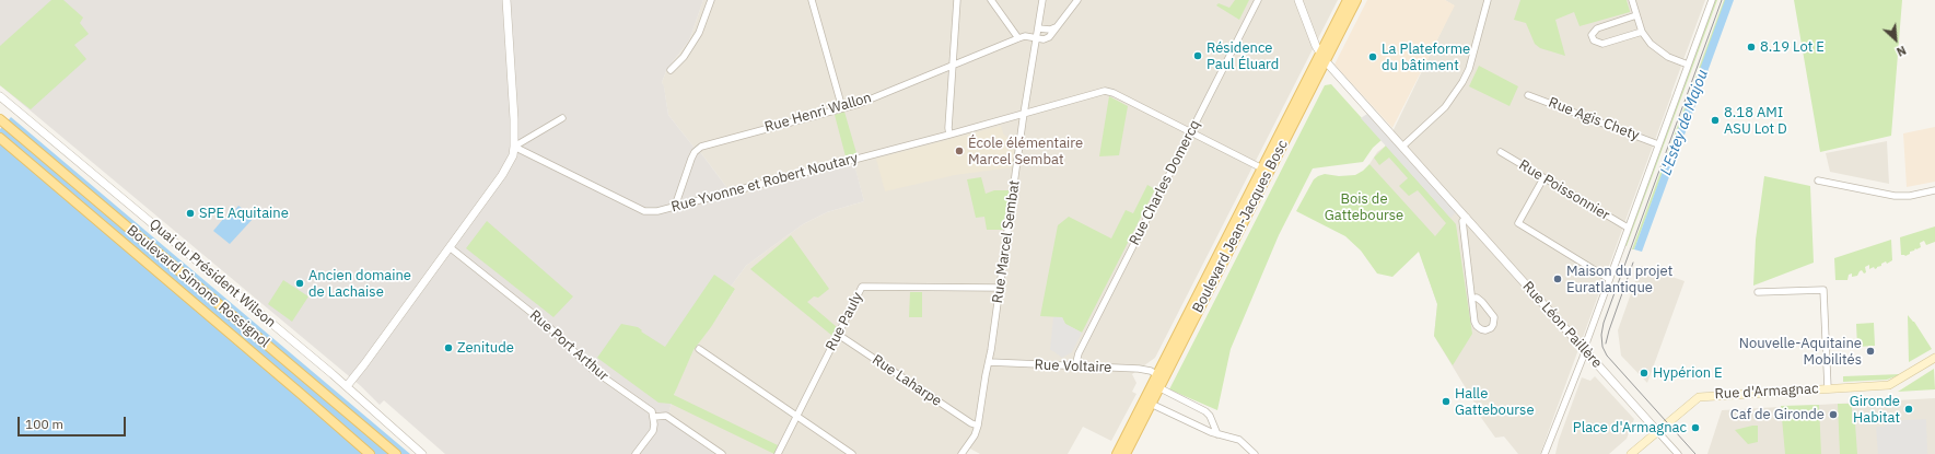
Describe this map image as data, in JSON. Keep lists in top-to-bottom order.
{
  "streets": {
    "main road": ["Boulevard Jean-Jacques Bosc", "Boulevard Simone Rossignol", "Rue d'Armagnac"],
    "street": [
      "Rue Henri Wallon",
      "Rue Agis Chety",
      "Rue Yvonne et Robert Noutary",
      "Rue Charles Domercq",
      "Rue Poissonnier",
      "Rue Marcel Sembat",
      "Quai du Président Wilson",
      "Rue Pauly",
      "Rue Léon Paillère",
      "Rue Port Arthur",
      "Rue Voltaire",
      "Rue Laharpe"
    ]
  },
  "crossings": [
    ["Rue Henri Wallon", "Rue Yvonne et Robert Noutary"],
    ["Rue Yvonne et Robert Noutary", "Rue Charles Domercq"],
    ["Rue Yvonne et Robert Noutary", "Boulevard Jean-Jacques Bosc"],
    ["Rue Yvonne et Robert Noutary", "Rue Marcel Sembat"],
    ["Rue Charles Domercq", "Rue Voltaire"],
    ["Boulevard Jean-Jacques Bosc", "Rue Léon Paillère"],
    ["Boulevard Jean-Jacques Bosc", "Rue Voltaire"],
    ["Rue Marcel Sembat", "Rue Pauly"],
    ["Rue Marcel Sembat", "Rue Voltaire"],
    ["Rue Marcel Sembat", "Rue Laharpe"],
    ["Rue Pauly", "Rue Laharpe"],
    ["Rue Léon Paillère", "Rue d'Armagnac"]
  ],
  "water": ["L'Estey de Majou"],
  "parks": ["Bois de Gattebourse"],
  "places": [
    "8.19 Lot E",
    "Résidence Paul Éluard",
    "La Plateforme du bâtiment",
    "8.18 AMI ASU Lot D",
    "École élémentaire Marcel Sembat",
    "SPE Aquitaine",
    "Maison du projet Euratlantique",
    "Ancien domaine de Lachaise",
    "Zenitude",
    "Nouvelle-Aquitaine Mobilités",
    "Hypérion E",
    "Halle Gattebourse",
    "Gironde Habitat",
    "Caf de Gironde",
    "Place d'Armagnac"
  ],
  "scale_bar": "100 m",
  "north": "bottom right"
}
